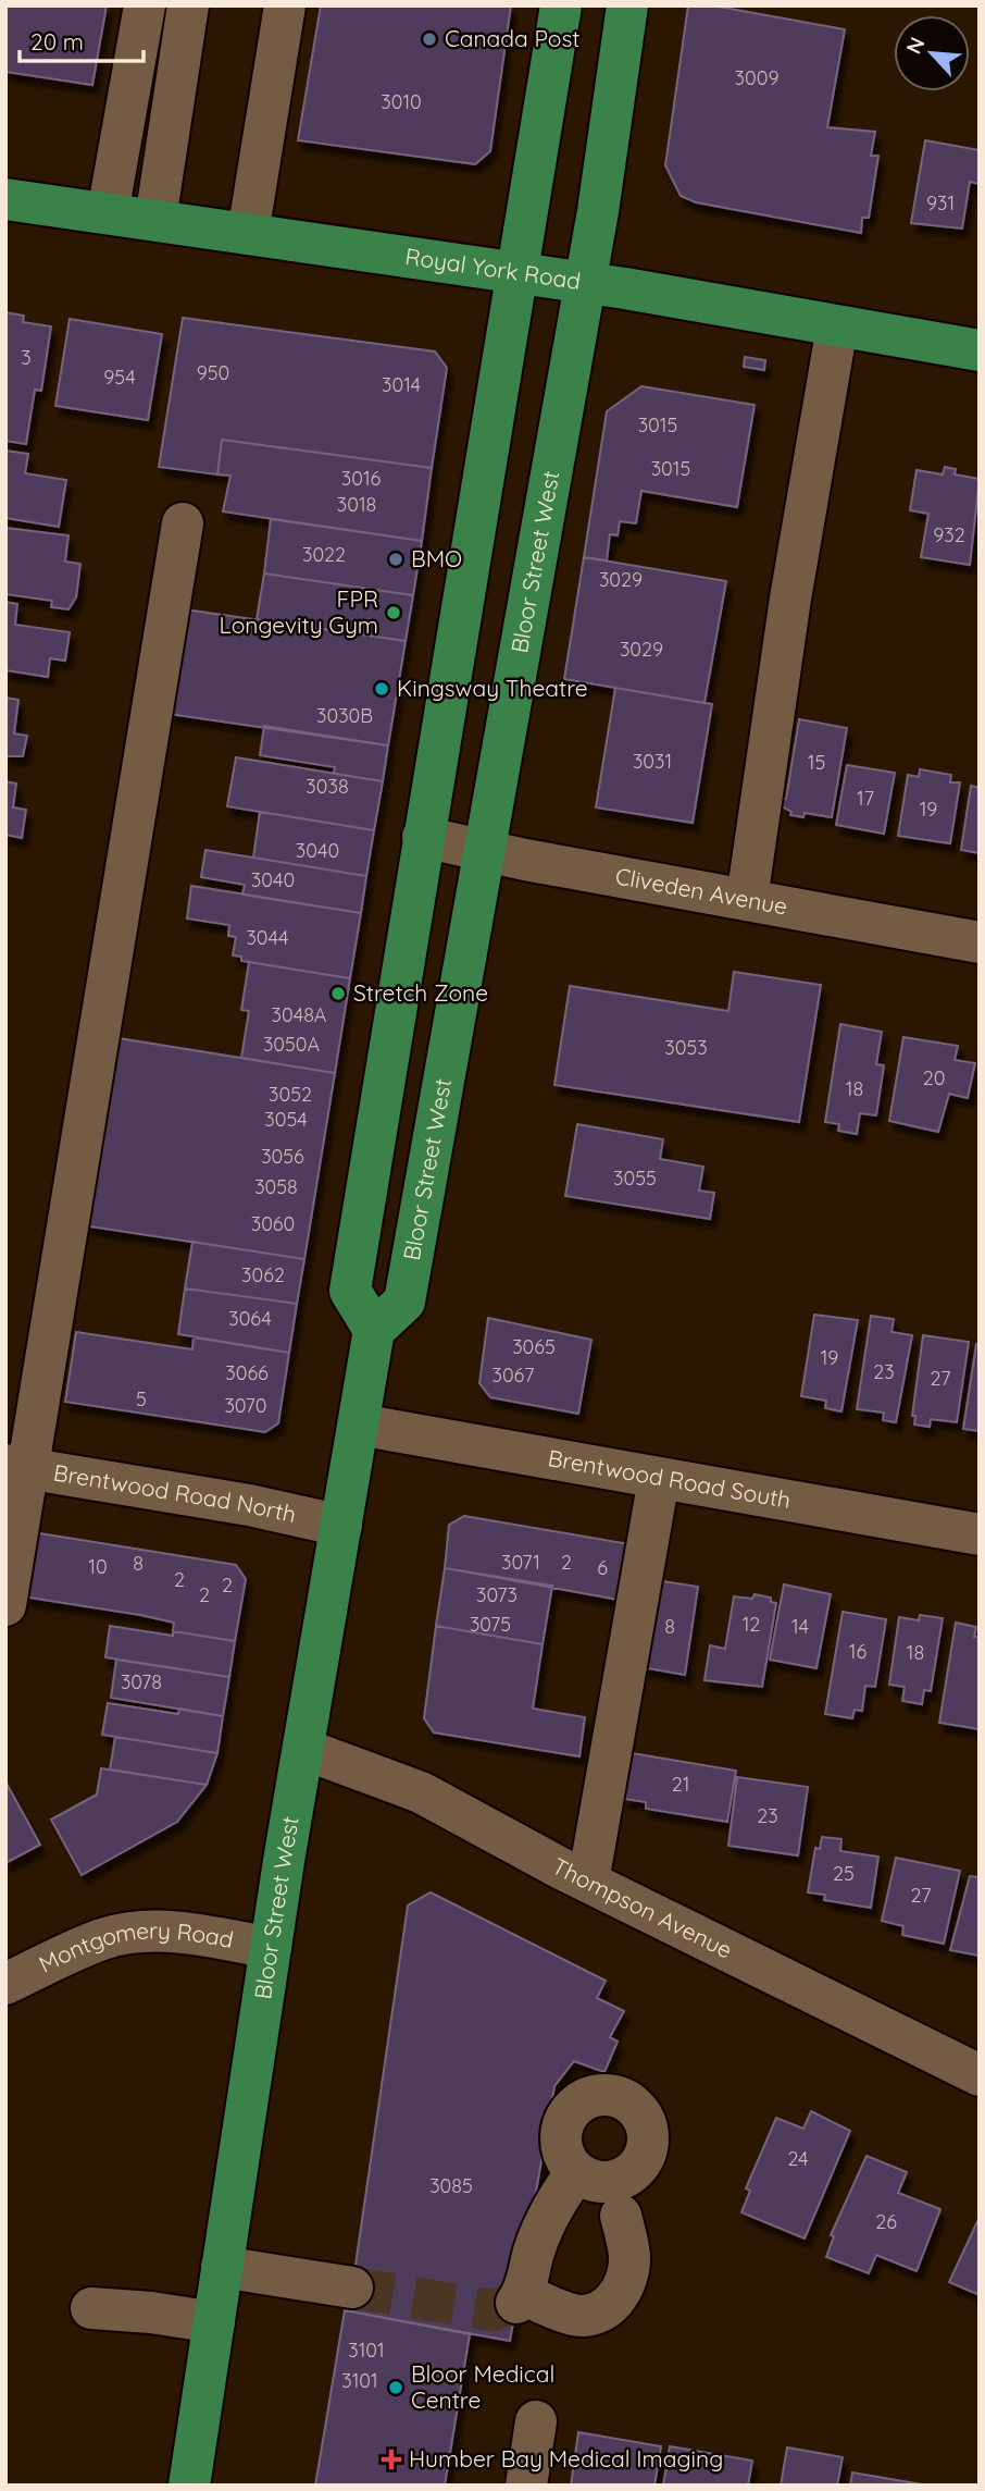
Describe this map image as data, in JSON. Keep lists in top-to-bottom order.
{
  "streets": {
    "main road": ["Royal York Road", "Bloor Street West"],
    "street": [
      "Cliveden Avenue",
      "Brentwood Road South",
      "Brentwood Road North",
      "Thompson Avenue",
      "Montgomery Road"
    ]
  },
  "crossings": [
    ["Royal York Road", "Bloor Street West"],
    ["Bloor Street West", "Cliveden Avenue"],
    ["Bloor Street West", "Brentwood Road South"],
    ["Bloor Street West", "Brentwood Road North"],
    ["Bloor Street West", "Thompson Avenue"],
    ["Bloor Street West", "Montgomery Road"]
  ],
  "places": {
    "other": [
      "Canada Post",
      "BMO",
      "FPR Longevity Gym",
      "Kingsway Theatre",
      "Stretch Zone",
      "Bloor Medical Centre"
    ],
    "health": ["Humber Bay Medical Imaging"]
  },
  "house_numbers": [
    "3009",
    "3010",
    "931",
    "3",
    "950",
    "954",
    "3014",
    "3015",
    "3015",
    "3016",
    "3018",
    "932",
    "3022",
    "3029",
    "3029",
    "3030B",
    "3031",
    "15",
    "3038",
    "17",
    "19",
    "3040",
    "3040",
    "3044",
    "3048A",
    "3050A",
    "3053",
    "20",
    "18",
    "3052",
    "3054",
    "3056",
    "3055",
    "3058",
    "3060",
    "3062",
    "3064",
    "3065",
    "19",
    "23",
    "3066",
    "3067",
    "27",
    "5",
    "3070",
    "3071",
    "2",
    "8",
    "10",
    "6",
    "2",
    "2",
    "2",
    "3073",
    "3075",
    "12",
    "8",
    "14",
    "16",
    "18",
    "3078",
    "21",
    "23",
    "25",
    "27",
    "24",
    "3085",
    "26",
    "3101",
    "3101"
  ],
  "scale_bar": "20 m",
  "north": "top left"
}
